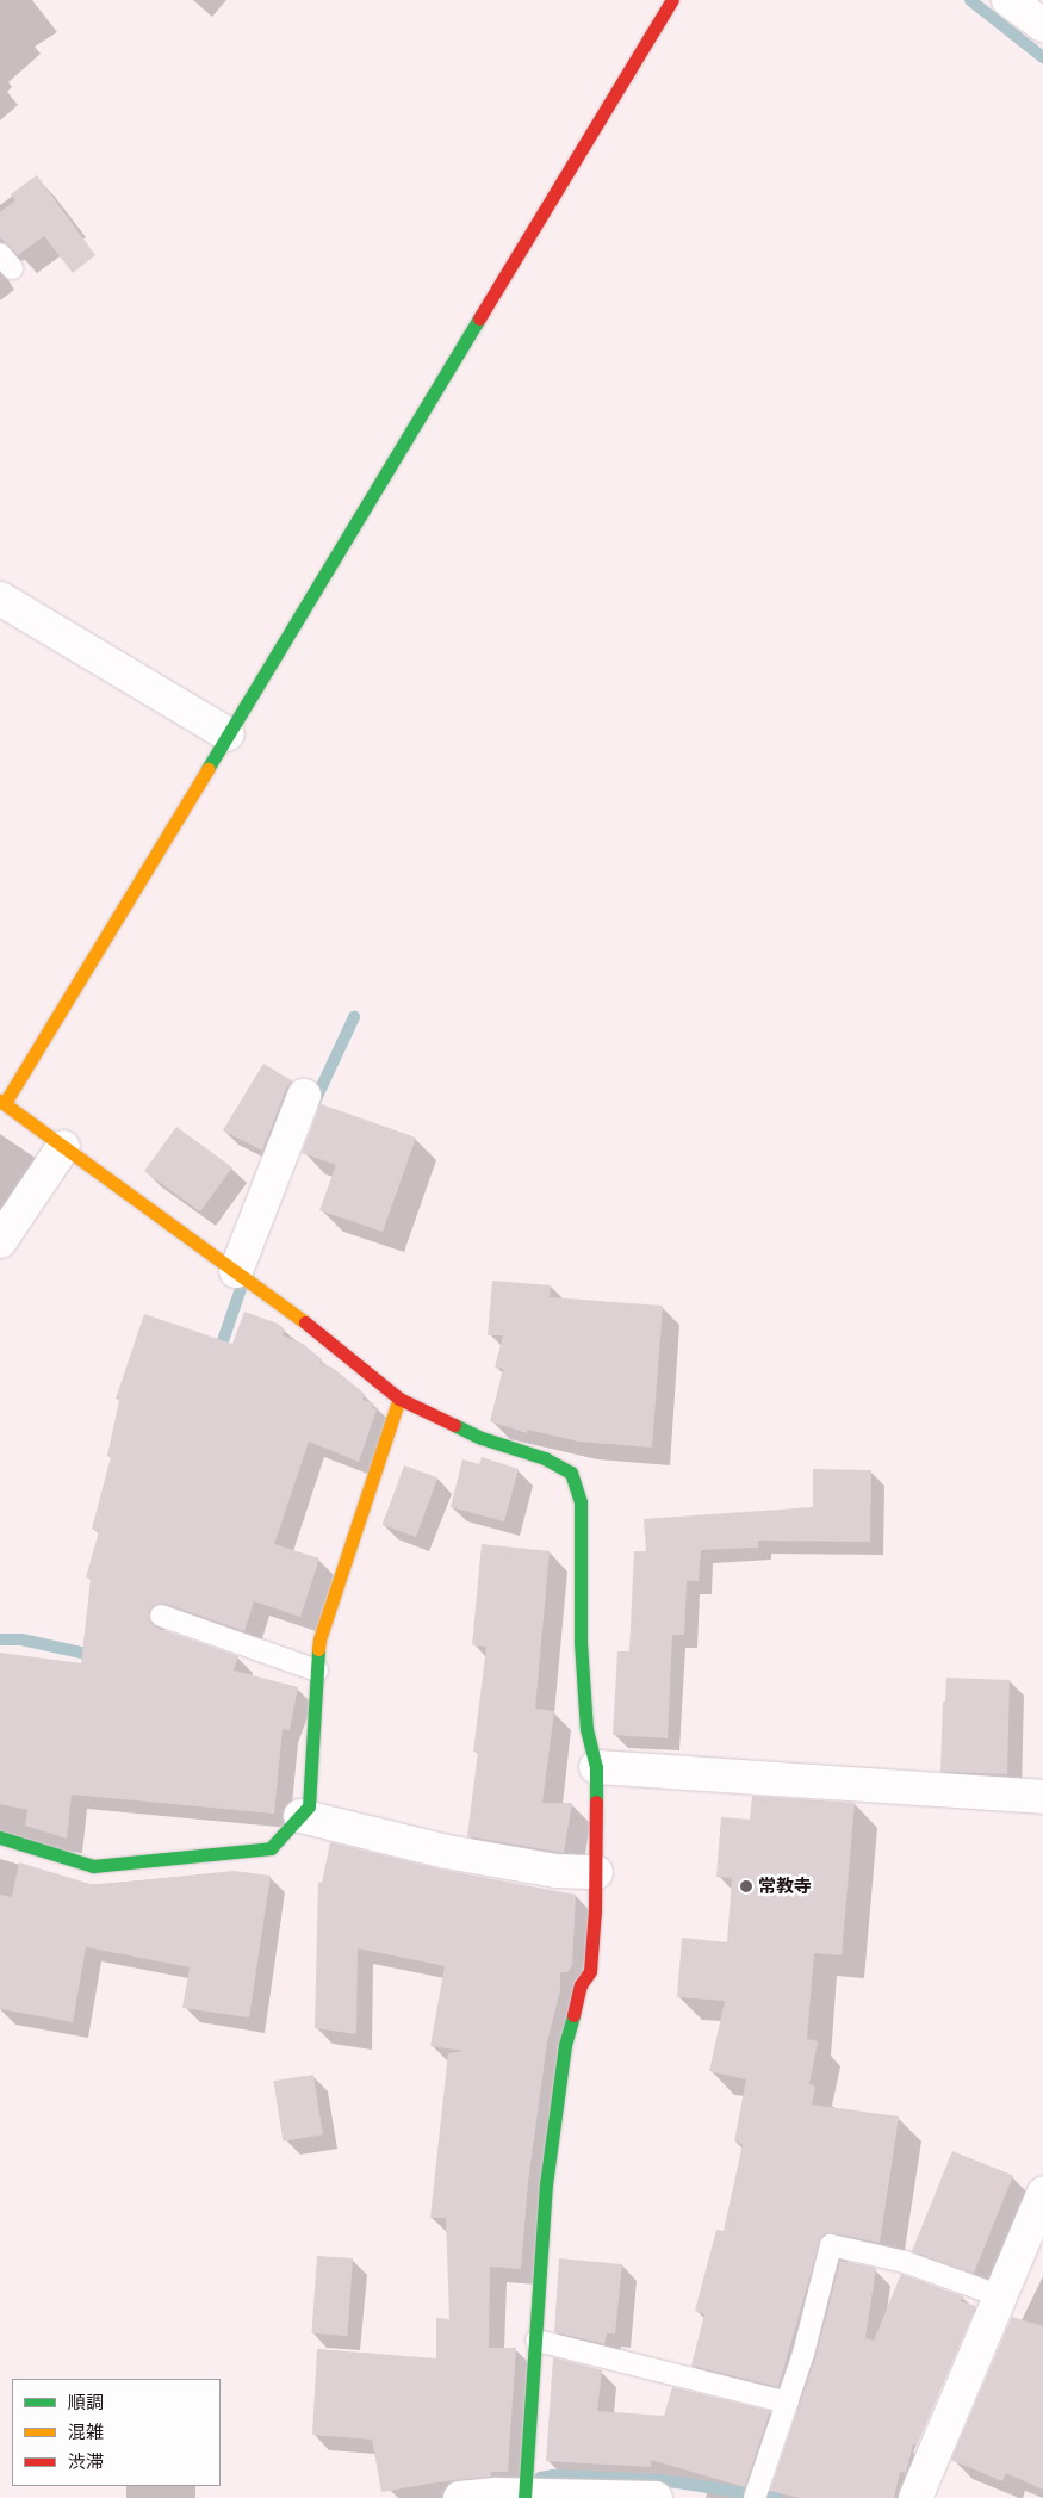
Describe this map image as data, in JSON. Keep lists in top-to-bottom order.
{
  "places": ["常教寺"],
  "legend": ["順調", "混雑", "渋滞"]
}
